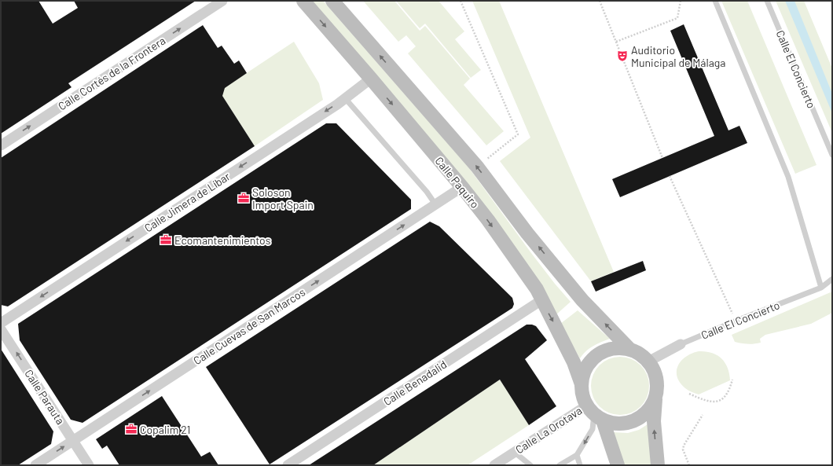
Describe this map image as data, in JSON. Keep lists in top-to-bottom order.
{
  "streets": {
    "main road": ["Calle Paquiro"],
    "street": [
      "Calle El Concierto",
      "Calle Cortés de la Frontera",
      "Calle Jimera de Líbar",
      "Calle Cuevas de San Marcos",
      "Calle Benadalid",
      "Calle Parauta",
      "Calle La Orotava"
    ]
  },
  "crossings": [
    ["Calle El Concierto", "Calle Paquiro"],
    ["Calle El Concierto", "Calle La Orotava"],
    ["Calle Paquiro", "Calle Jimera de Líbar"],
    ["Calle Paquiro", "Calle Cuevas de San Marcos"],
    ["Calle Paquiro", "Calle Benadalid"],
    ["Calle Paquiro", "Calle La Orotava"],
    ["Calle Cuevas de San Marcos", "Calle Parauta"]
  ],
  "one_way": [
    "Calle Cortés de la Frontera",
    "Calle Jimera de Líbar",
    "Calle Cuevas de San Marcos",
    "Calle Parauta"
  ],
  "places": {
    "theatre": ["Auditorio Municipal de Málaga"],
    "office": ["Soloson Import Spain", "Ecomantenimientos", "Copalim 21"]
  }
}
